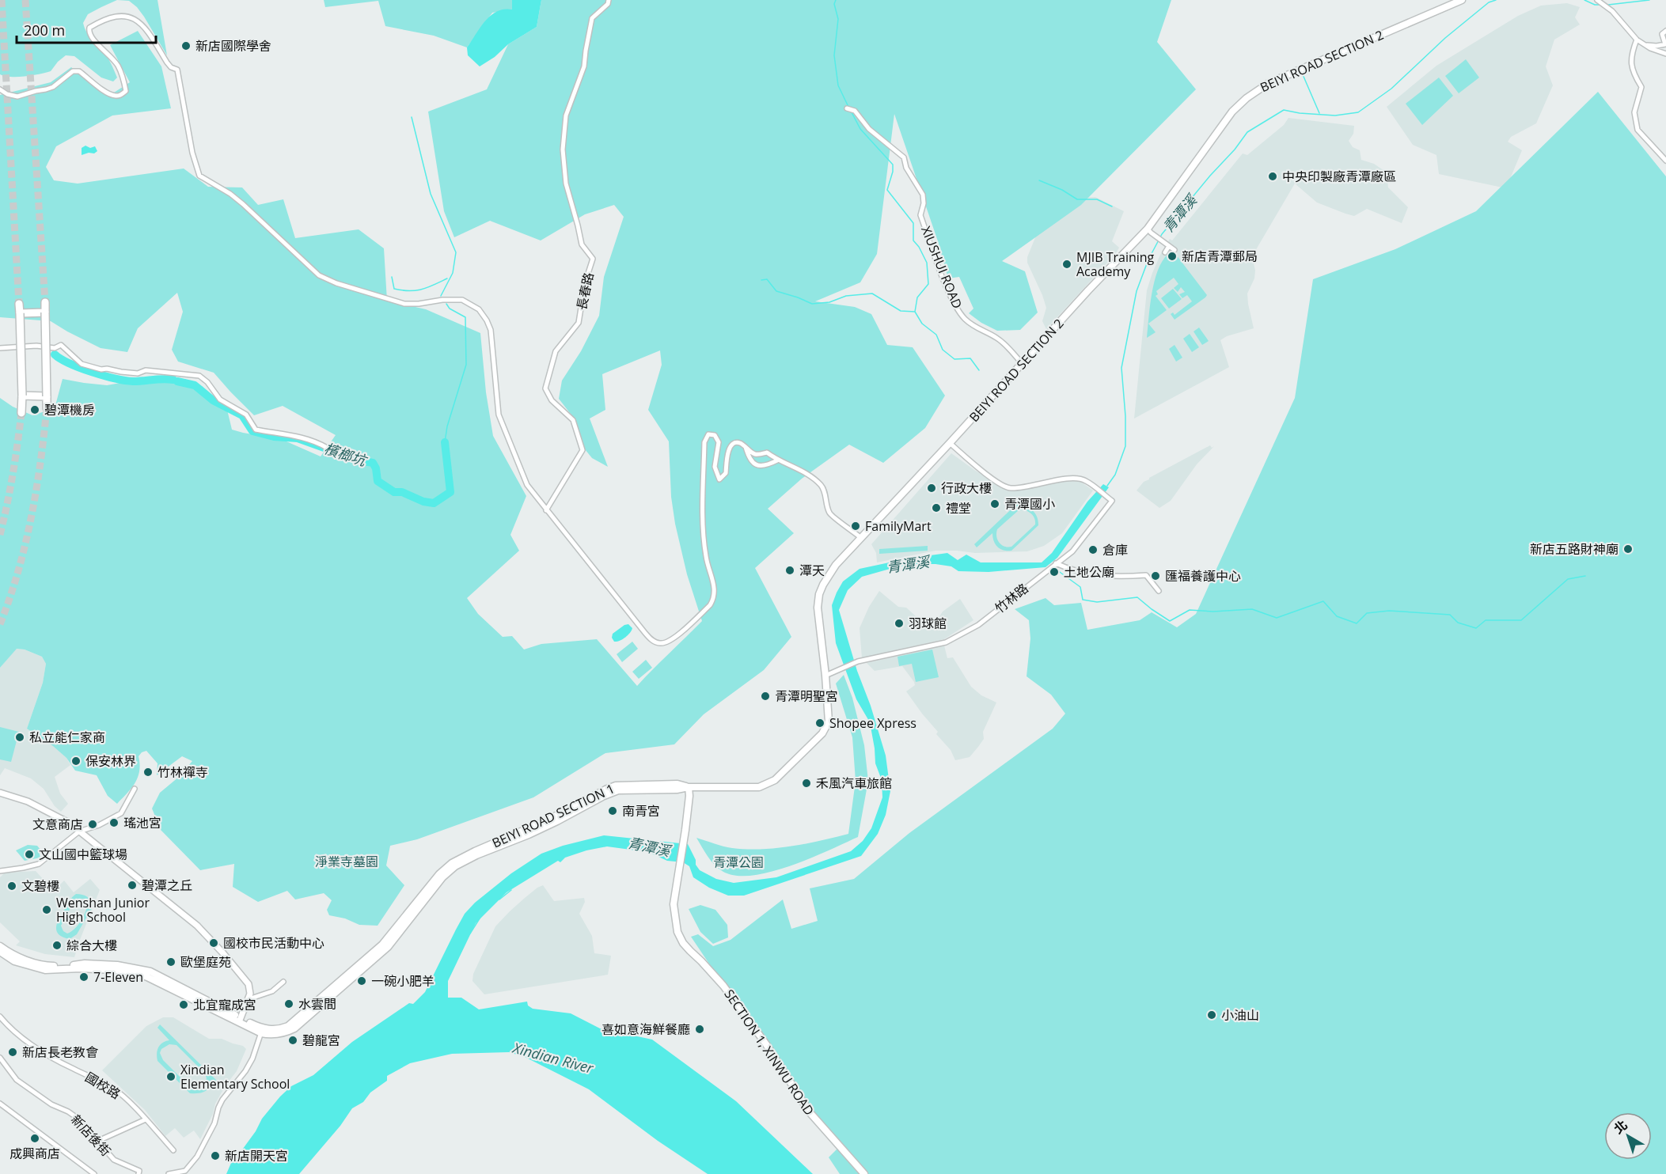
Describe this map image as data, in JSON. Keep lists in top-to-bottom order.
{
  "streets": {
    "main road": ["BEIYI ROAD SECTION 2", "BEIYI ROAD SECTION 1", "SECTION 1, XINWU ROAD"],
    "street": [
      "XIUSHUI ROAD",
      "長春路",
      "竹林路",
      "國校路",
      "新店後街"
    ]
  },
  "crossings": [
    ["BEIYI ROAD SECTION 2", "XIUSHUI ROAD"],
    ["BEIYI ROAD SECTION 2", "竹林路"],
    ["BEIYI ROAD SECTION 2", "BEIYI ROAD SECTION 1"],
    ["BEIYI ROAD SECTION 2", "SECTION 1, XINWU ROAD"],
    ["BEIYI ROAD SECTION 1", "SECTION 1, XINWU ROAD"]
  ],
  "water": ["青潭溪", "檳榔坑", "Xindian River"],
  "parks": ["淨業寺墓園", "青潭公園"],
  "places": [
    "新店國際學舍",
    "中央印製廠青潭廠區",
    "新店青潭郵局",
    "MJIB Training Academy",
    "碧潭機房",
    "行政大樓",
    "青潭國小",
    "禮堂",
    "FamilyMart",
    "新店五路財神廟",
    "倉庫",
    "潭天",
    "土地公廟",
    "匯福養護中心",
    "羽球館",
    "青潭明聖宮",
    "Shopee Xpress",
    "私立能仁家商",
    "保安林界",
    "竹林禪寺",
    "禾風汽車旅館",
    "南青宮",
    "瑤池宮",
    "文意商店",
    "文山國中籃球場",
    "碧潭之丘",
    "文碧樓",
    "Wenshan Junior High School",
    "國校市民活動中心",
    "綜合大樓",
    "歐堡庭苑",
    "7-Eleven",
    "一碗小肥羊",
    "水雲間",
    "北宜寵成宮",
    "小油山",
    "喜如意海鮮餐廳",
    "碧龍宮",
    "新店長老教會",
    "Xindian Elementary School",
    "成興商店",
    "新店開天宮"
  ],
  "scale_bar": "200 m",
  "north": "top left"
}
